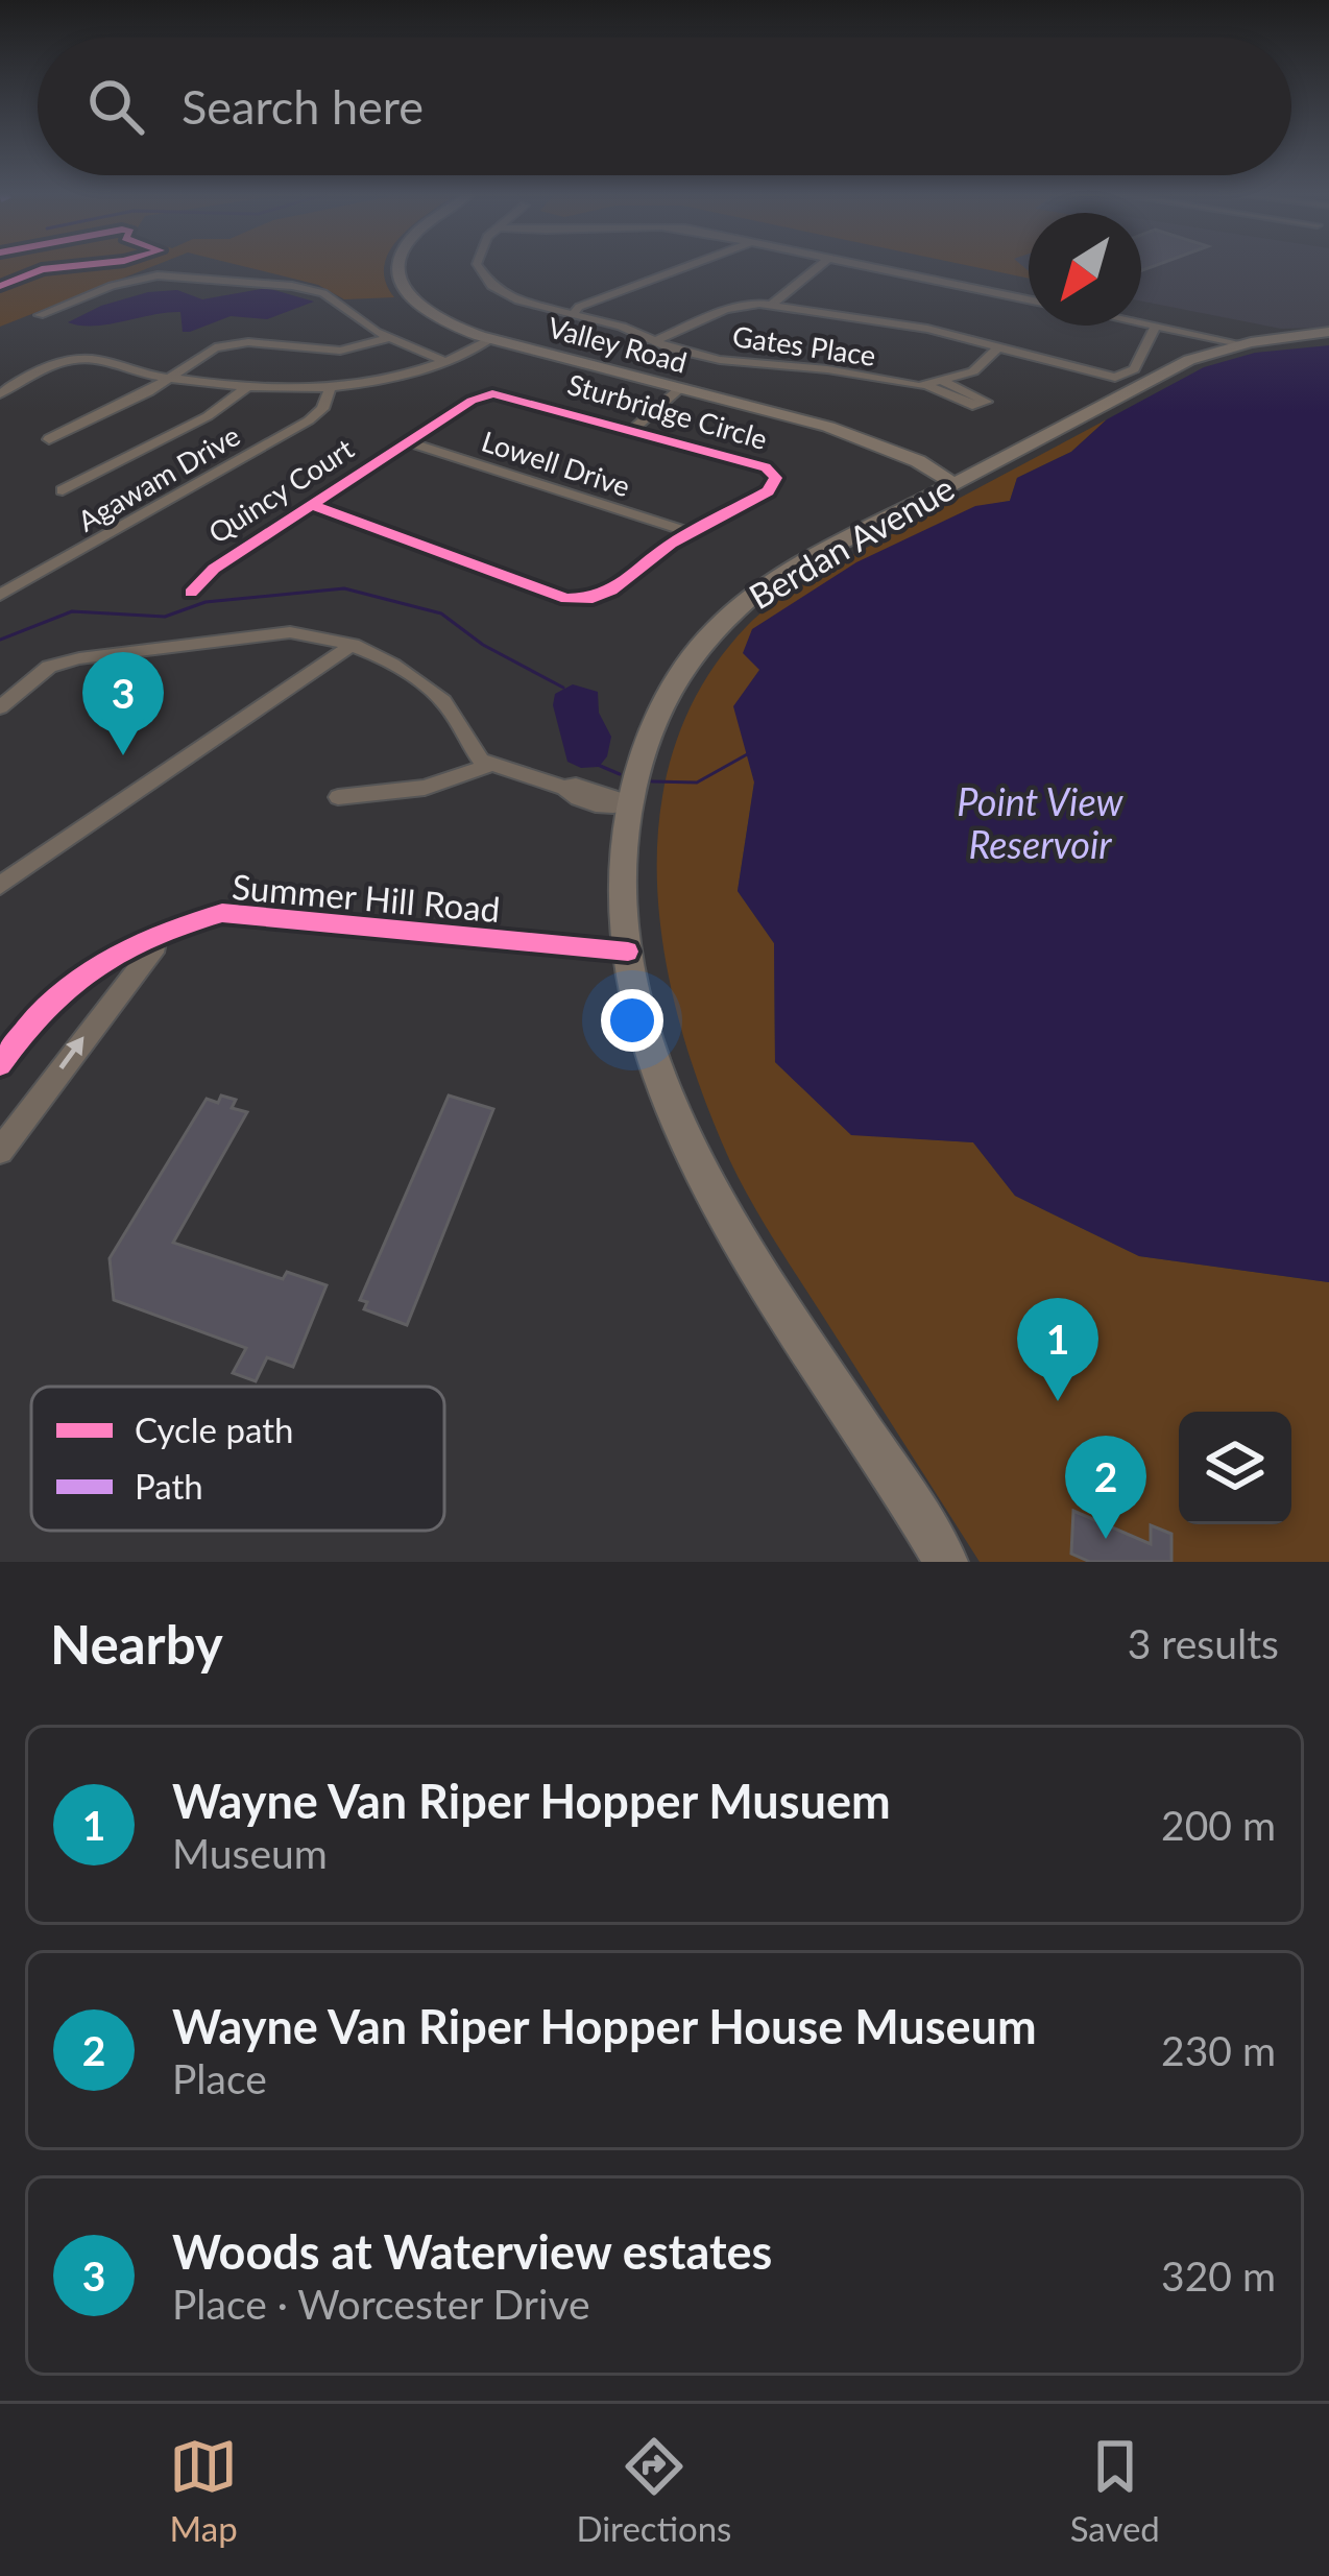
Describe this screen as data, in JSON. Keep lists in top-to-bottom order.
{
  "streets": {
    "main road": ["Valley Road", "Berdan Avenue"],
    "street": [
      "Gates Place",
      "Sturbridge Circle",
      "Lowell Drive",
      "Agawam Drive",
      "Quincy Court",
      "Summer Hill Road"
    ]
  },
  "crossings": [
    ["Valley Road", "Berdan Avenue"],
    ["Sturbridge Circle", "Lowell Drive"],
    ["Sturbridge Circle", "Quincy Court"],
    ["Lowell Drive", "Quincy Court"],
    ["Berdan Avenue", "Summer Hill Road"]
  ],
  "water": ["Point View Reservoir"],
  "legend": ["Cycle path", "Path"],
  "north": "bottom left",
  "page": {
    "search": "Search here",
    "pins": ["3", "1", "2"],
    "heading": ["Nearby", "3 results"],
    "list": [
      {
        "mark": "1",
        "name": "Wayne Van Riper Hopper Musuem",
        "note": "Museum",
        "value": "200 m"
      },
      {
        "mark": "2",
        "name": "Wayne Van Riper Hopper House Museum",
        "note": "Place",
        "value": "230 m"
      },
      {
        "mark": "3",
        "name": "Woods at Waterview estates",
        "note": "Place · Worcester Drive",
        "value": "320 m"
      }
    ],
    "nav": ["Map", "Directions", "Saved"]
  }
}
